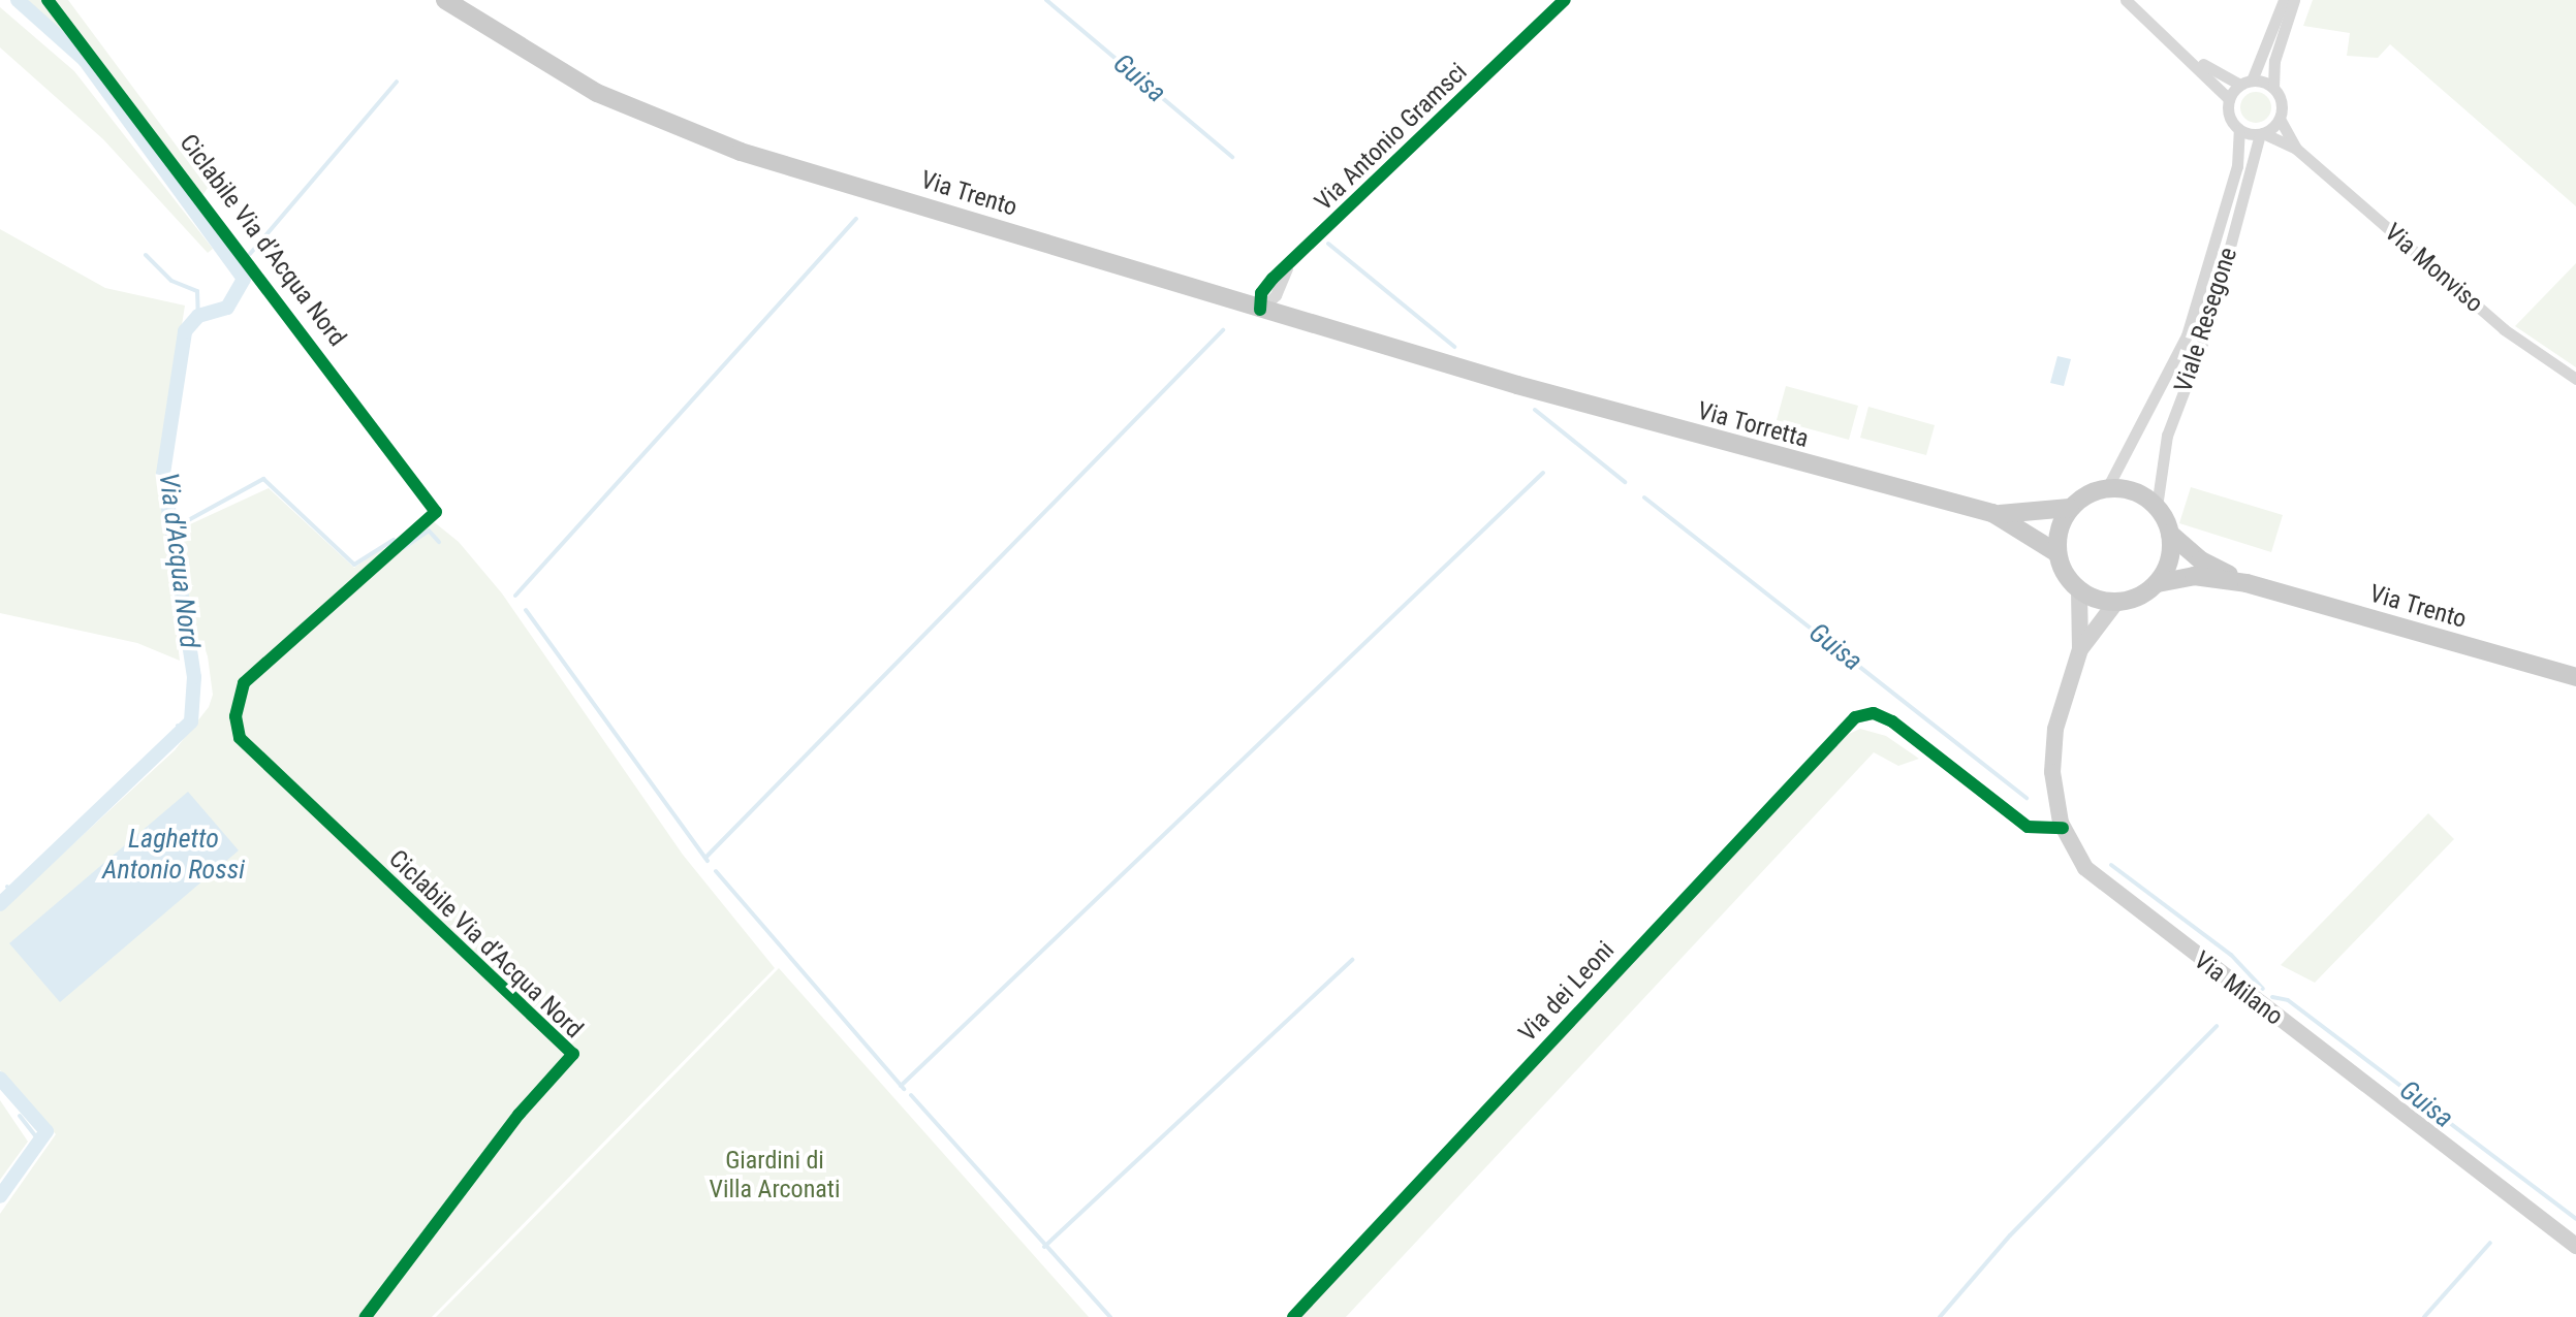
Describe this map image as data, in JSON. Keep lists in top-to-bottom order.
{
  "streets": {
    "main road": ["Via Trento", "Via Torretta"],
    "street": [
      "Via Antonio Gramsci",
      "Via Monviso",
      "Viale Resegone",
      "Via Milano",
      "Via dei Leoni"
    ],
    "cycle path": ["Ciclabile Via d’Acqua Nord"]
  },
  "crossings": [
    ["Via Antonio Gramsci", "Via Trento"],
    ["Via Trento", "Via Torretta"],
    ["Via Monviso", "Viale Resegone"],
    ["Viale Resegone", "Via Torretta"],
    ["Via Milano", "Via dei Leoni"]
  ],
  "water": ["Guisa", "Via d'Acqua Nord", "Laghetto Antonio Rossi"],
  "parks": ["Giardini di Villa Arconati"]
}
